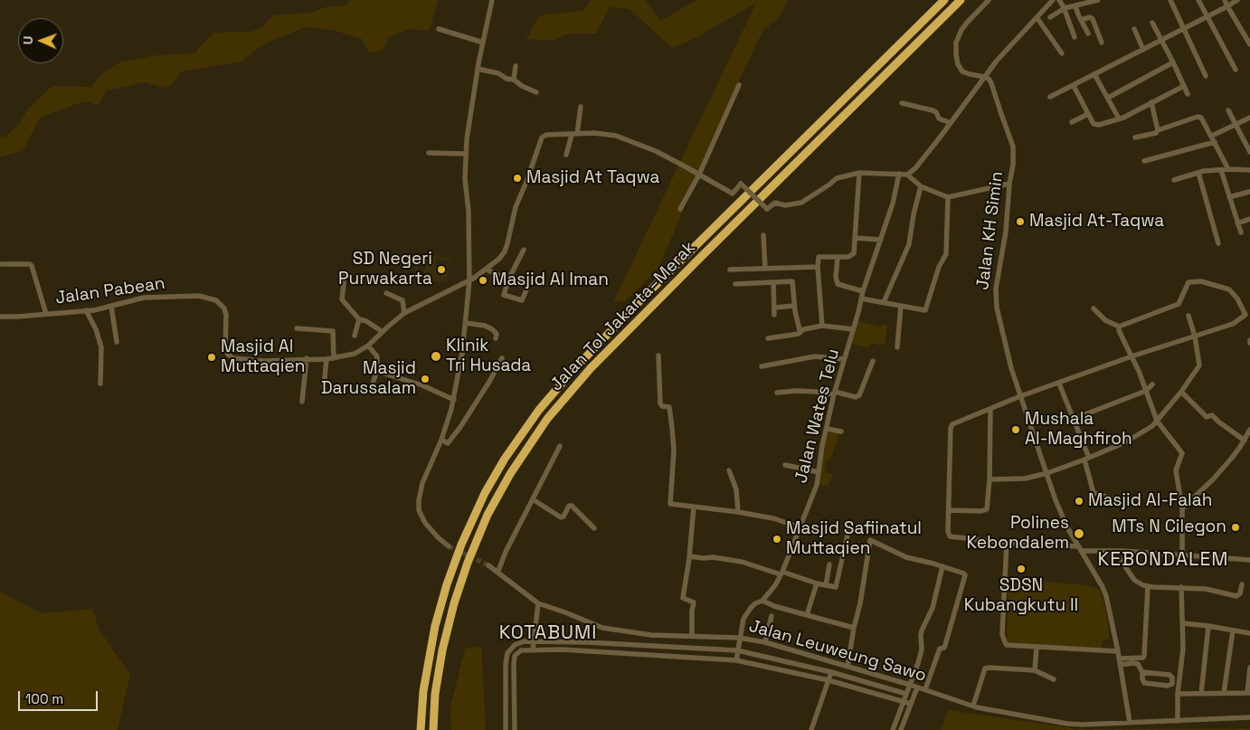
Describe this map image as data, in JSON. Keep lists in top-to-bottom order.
{
  "streets": {
    "highway": ["Jalan Tol Jakarta–Merak"],
    "street": [
      "Jalan KH Simin",
      "Jalan Pabean",
      "Jalan Wates Telu",
      "Jalan Leuweung Sawo"
    ]
  },
  "crossings": [
    ["Jalan KH Simin", "Jalan Leuweung Sawo"],
    ["Jalan Wates Telu", "Jalan Leuweung Sawo"]
  ],
  "districts": ["KEBONDALEM", "KOTABUMI"],
  "places": [
    "Masjid At Taqwa",
    "Masjid At-Taqwa",
    "SD Negeri Purwakarta",
    "Masjid Al Iman",
    "Klinik Tri Husada",
    "Masjid Al Muttaqien",
    "Masjid Darussalam",
    "Mushala Al-Maghfiroh",
    "Masjid Al-Falah",
    "MTs N Cilegon",
    "Polines Kebondalem",
    "Masjid Safiinatul Muttaqien",
    "SDSN Kubangkutu II"
  ],
  "scale_bar": "100 m",
  "north": "left"
}
